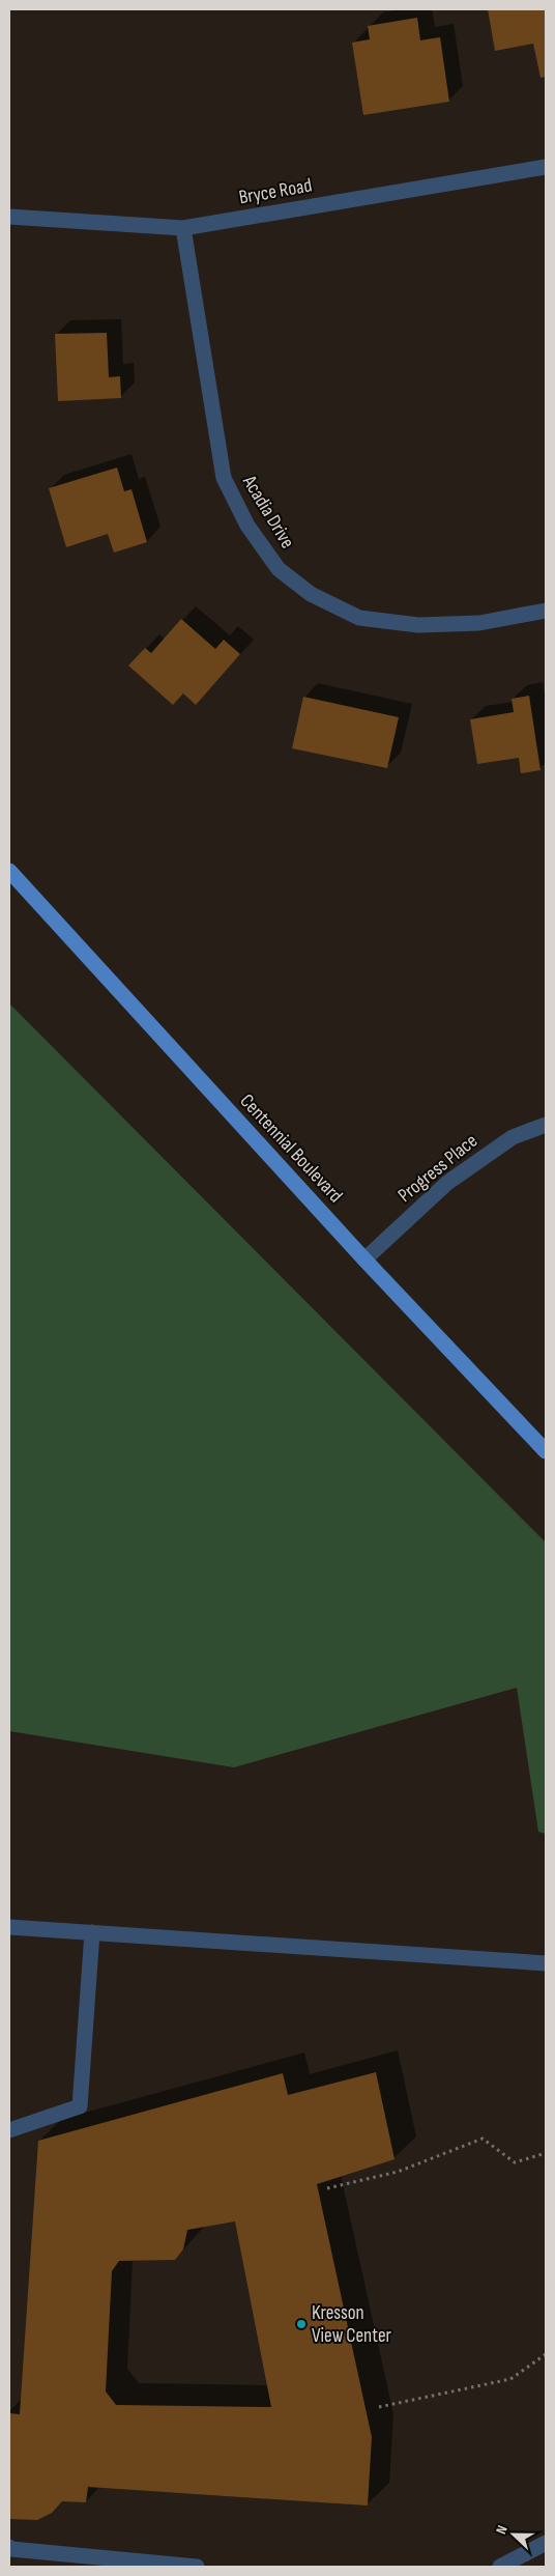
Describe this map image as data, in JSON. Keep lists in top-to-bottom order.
{
  "streets": {
    "main road": ["Centennial Boulevard"],
    "street": ["Bryce Road", "Acadia Drive", "Progress Place"]
  },
  "crossings": [
    ["Bryce Road", "Acadia Drive"],
    ["Centennial Boulevard", "Progress Place"]
  ],
  "places": ["Kresson View Center"],
  "north": "left"
}
